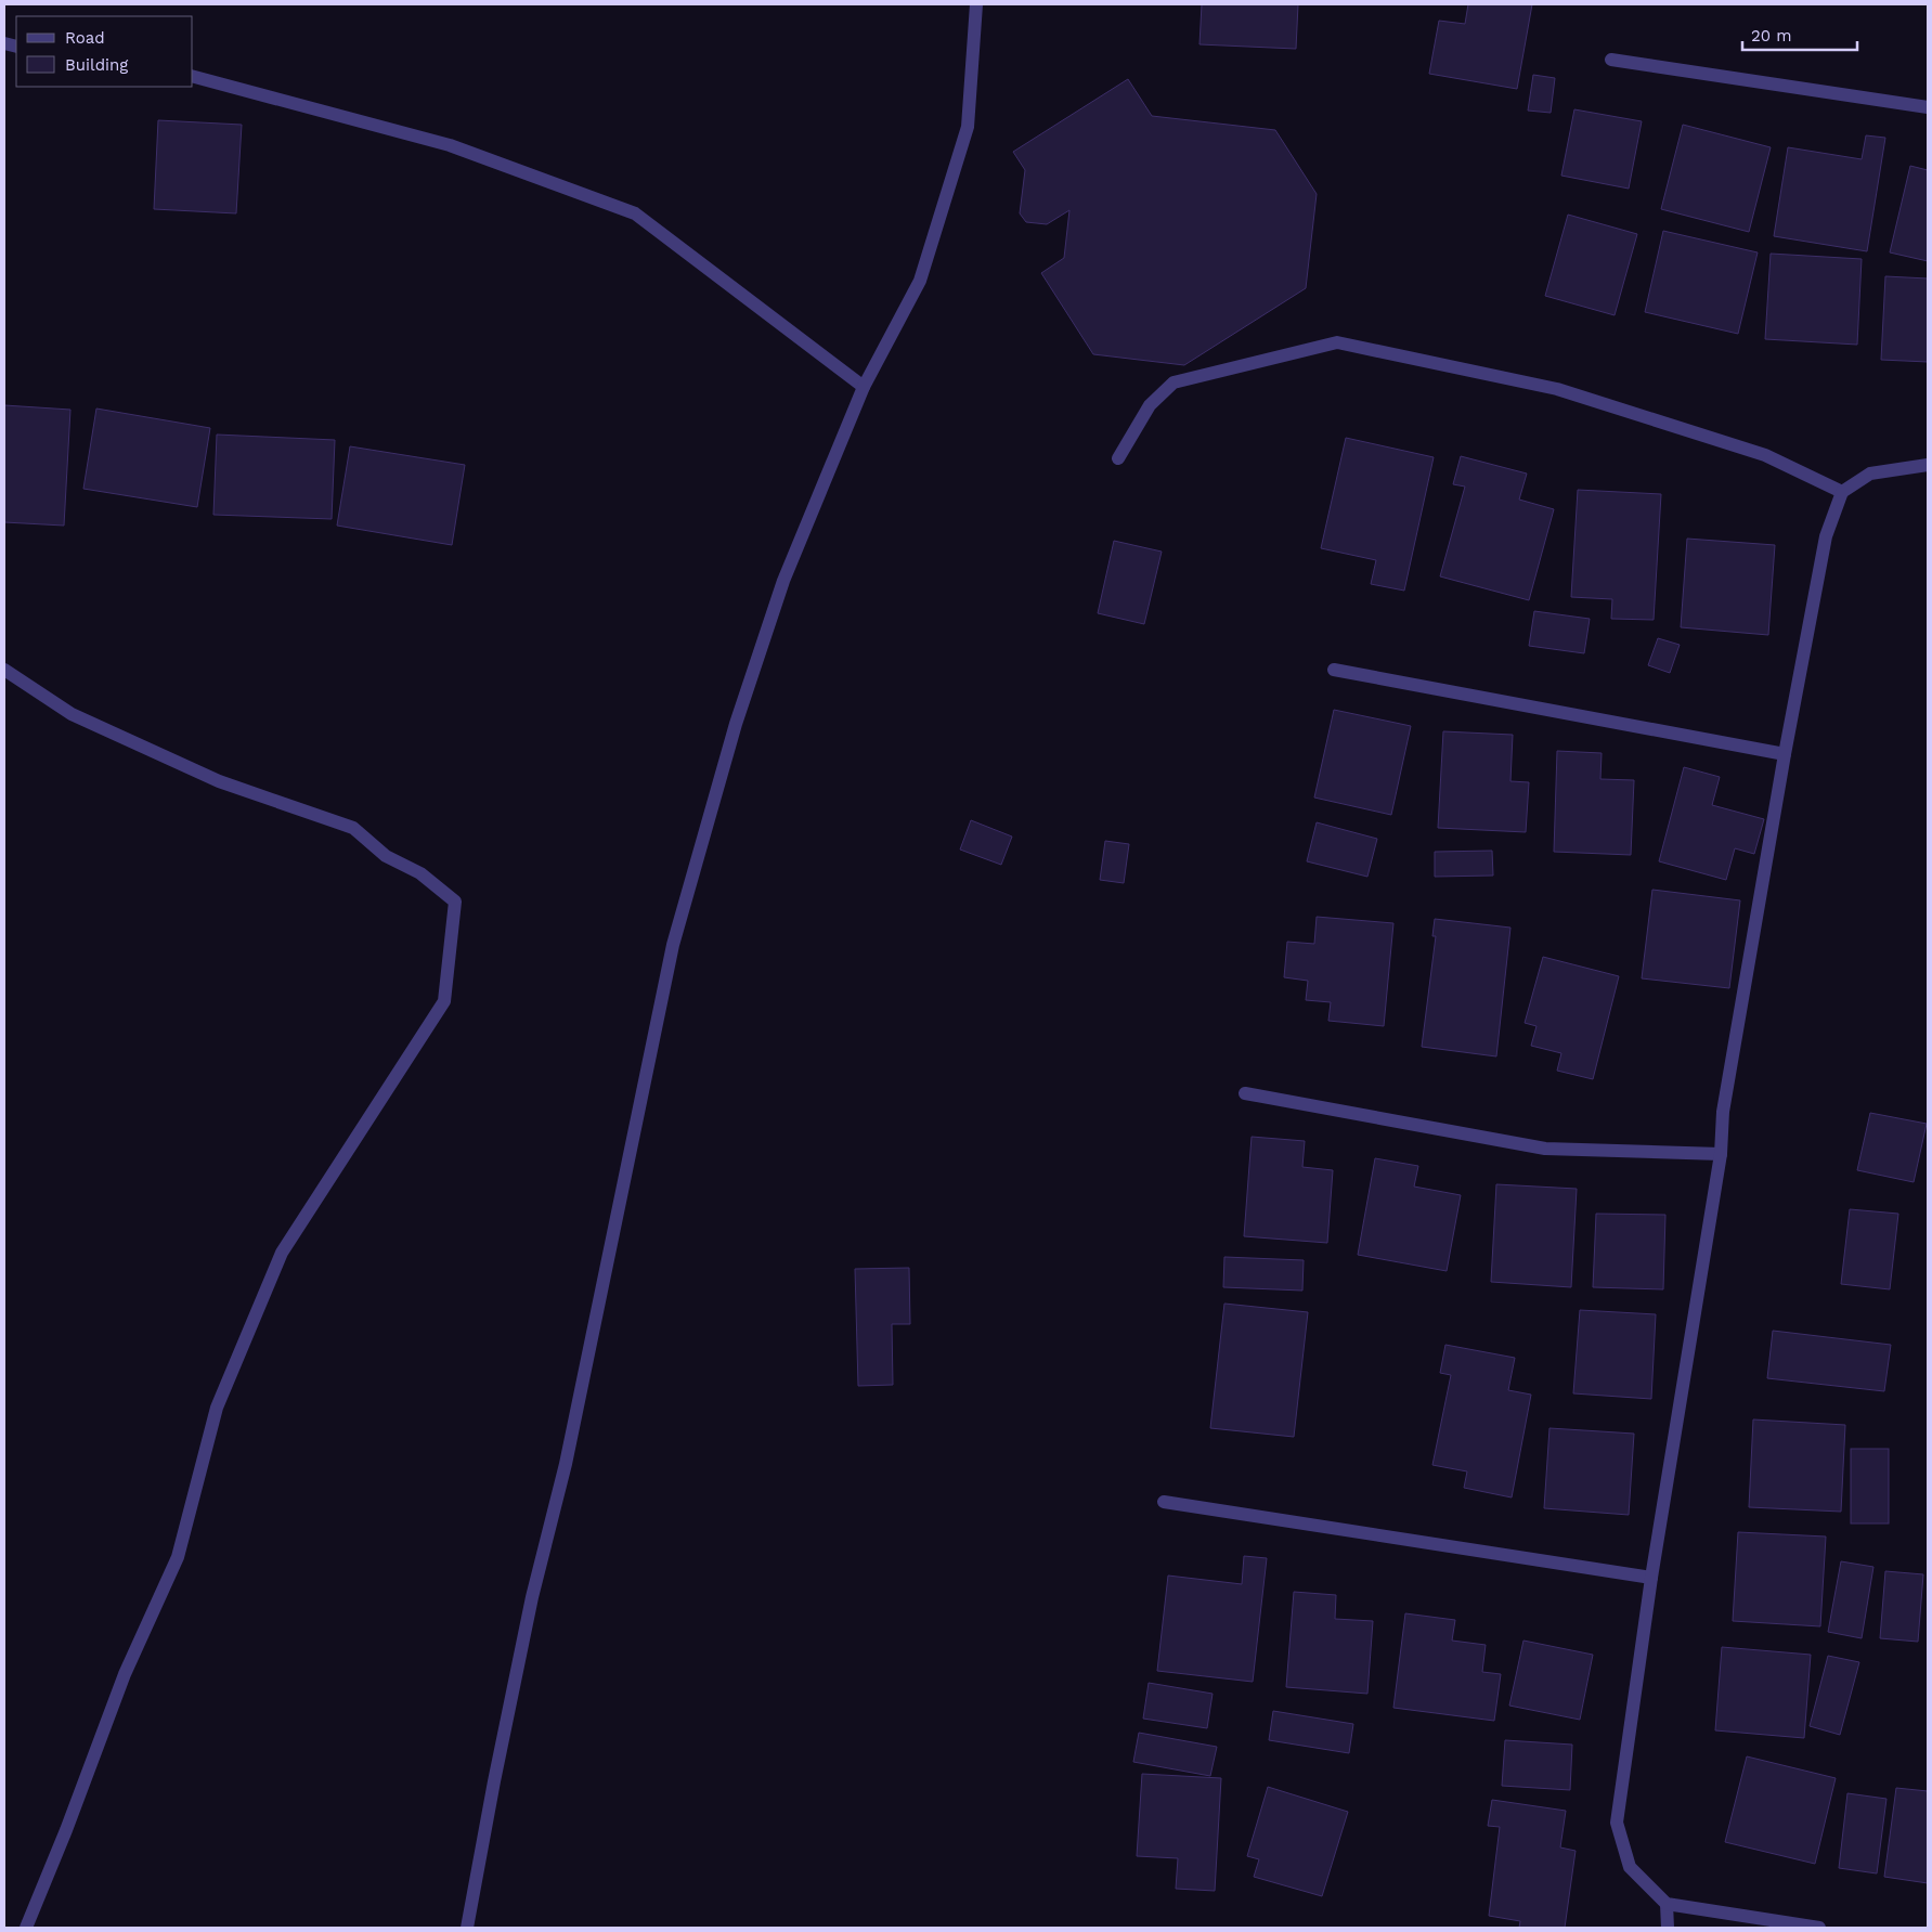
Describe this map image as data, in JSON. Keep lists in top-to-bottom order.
{
  "legend": ["Road", "Building"],
  "scale_bar": "20 m"
}
